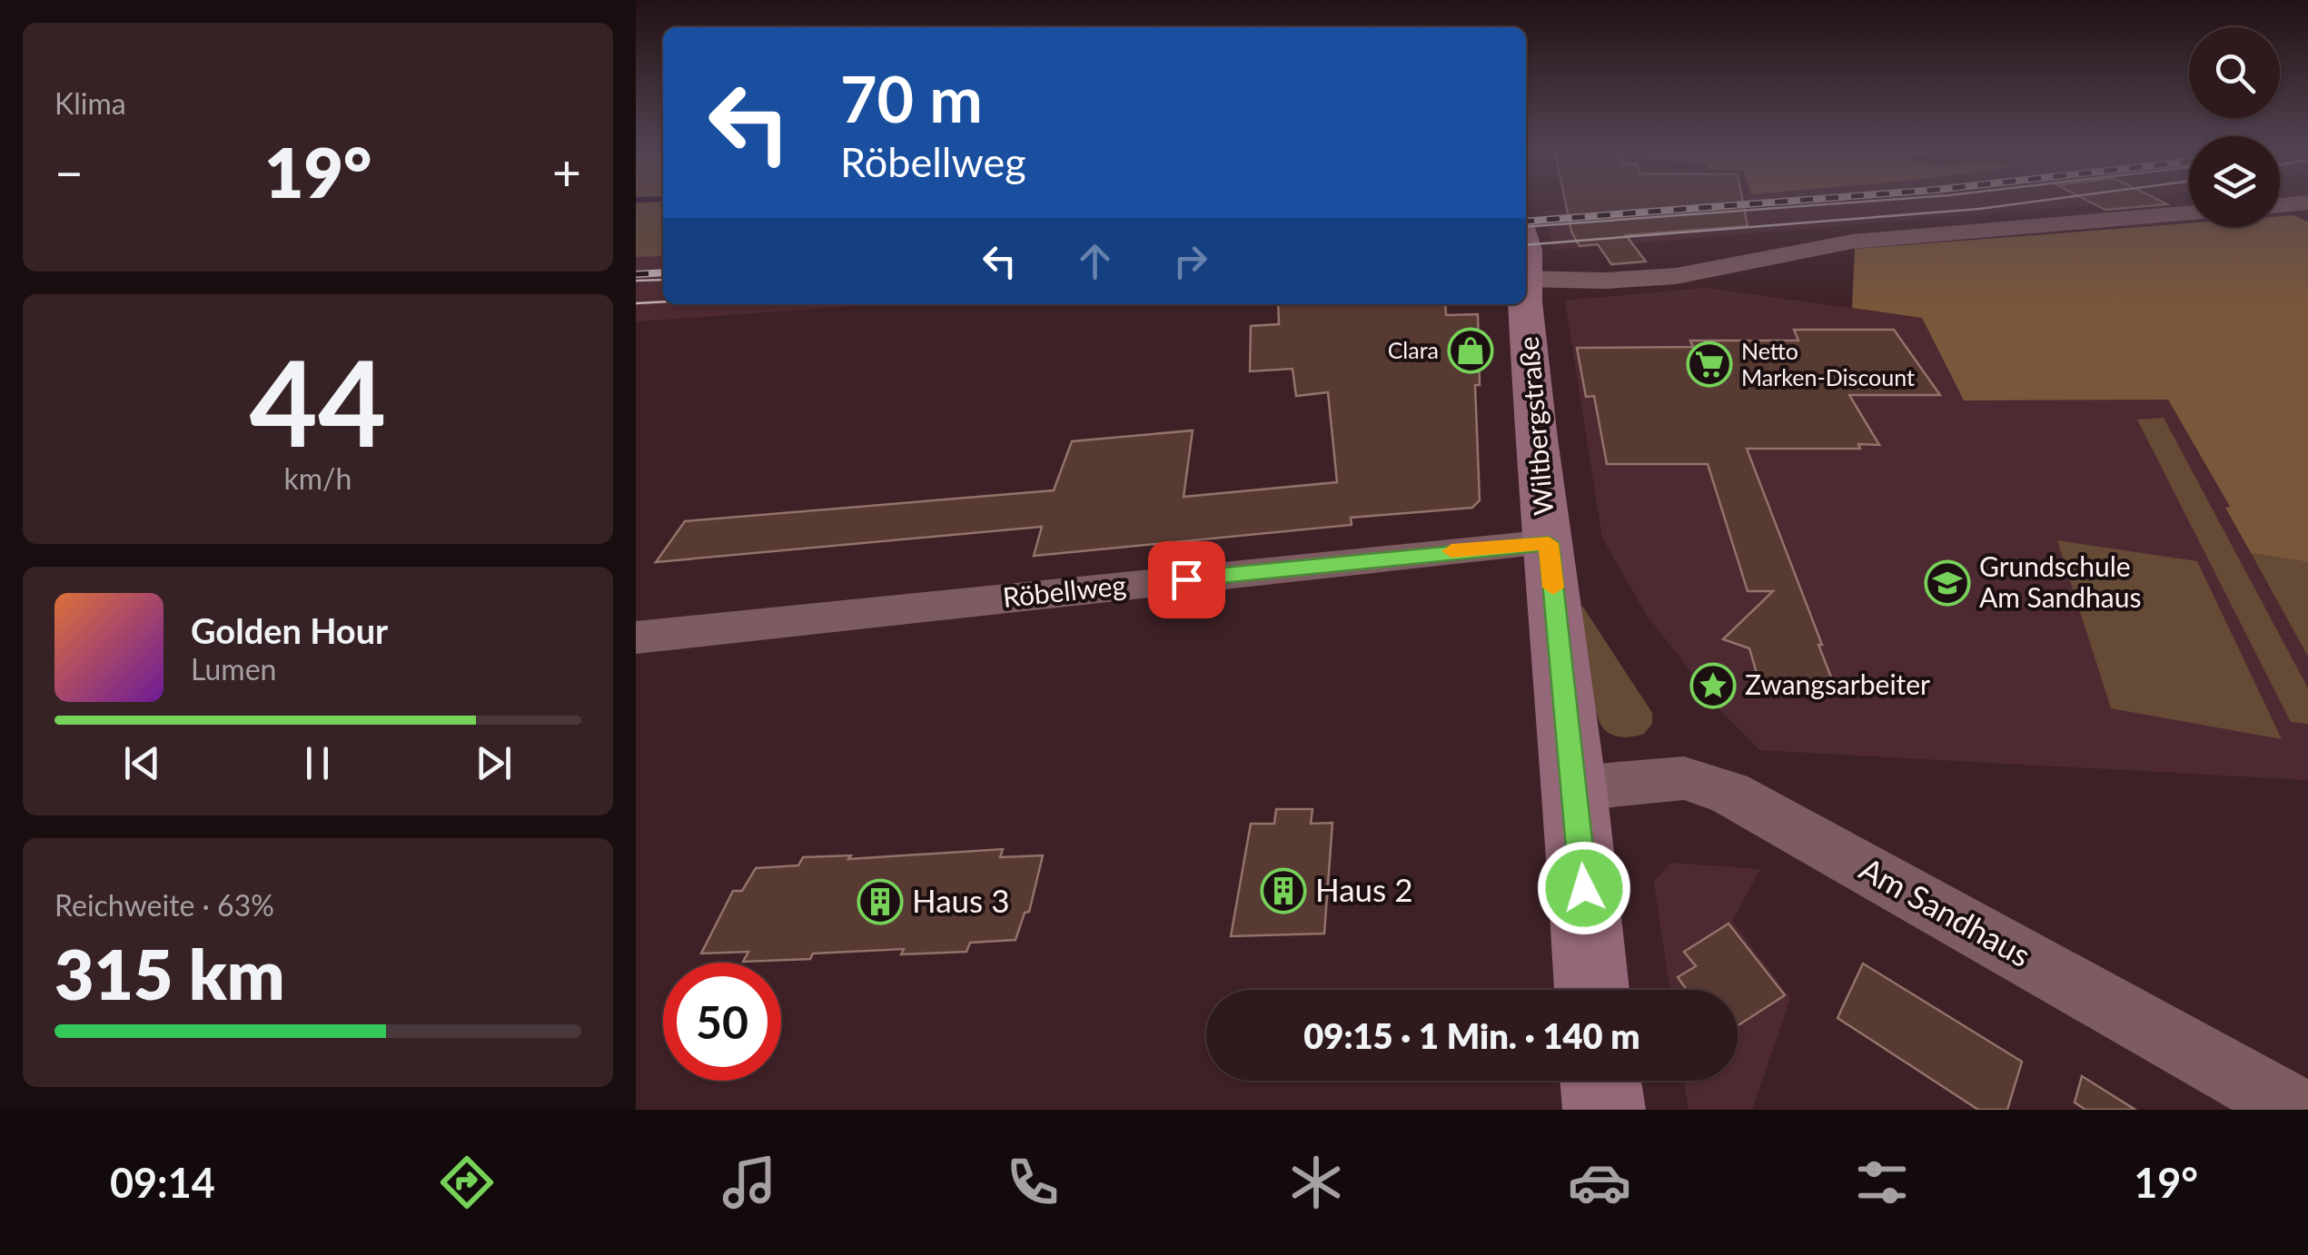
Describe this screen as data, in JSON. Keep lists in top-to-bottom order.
{
  "streets": {
    "main road": ["Wiltbergstraße"],
    "street": ["Röbellweg", "Am Sandhaus"]
  },
  "crossings": [
    ["Wiltbergstraße", "Röbellweg"],
    ["Wiltbergstraße", "Am Sandhaus"]
  ],
  "places": {
    "shop": ["Clara"],
    "supermarket": ["Netto Marken-Discount"],
    "school or university": ["Grundschule Am Sandhaus"],
    "place": ["Zwangsarbeiter"],
    "building": ["Haus 2", "Haus 3"]
  },
  "page": {
    "tile": [
      "Klima",
      ["44", "km/h"],
      ["Reichweite · 63%", "315 km"]
    ],
    "turn": ["70 m", "Röbellweg"],
    "heat": ["−", "19°", "+"],
    "song": ["Golden Hour", "Lumen"],
    "limit": "50",
    "trip": "09:15 · 1 Min. · 140 m",
    "tabs": ["09:14", "19°"]
  }
}
